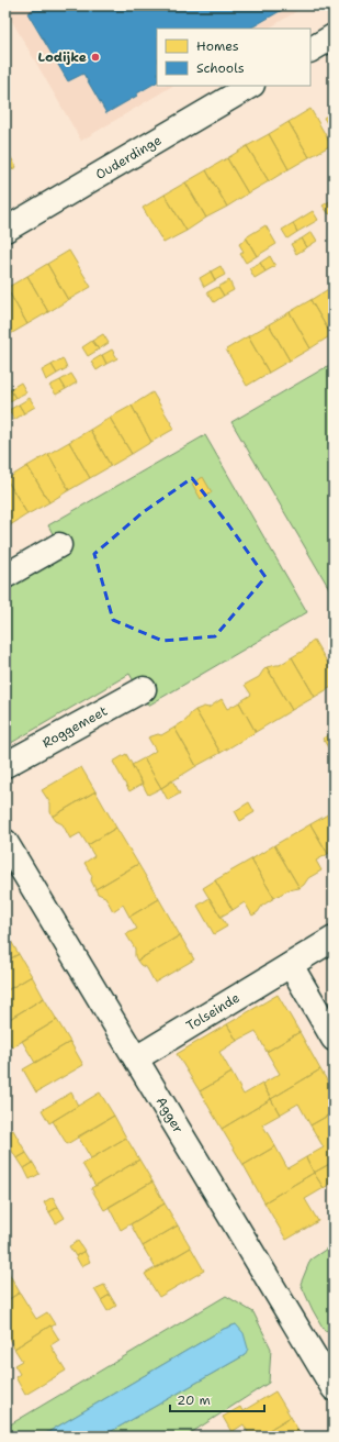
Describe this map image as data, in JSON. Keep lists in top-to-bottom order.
{
  "streets": {
    "street": [
      "Ouderdinge",
      "Roggemeet",
      "Tolseinde",
      "Agger"
    ]
  },
  "crossings": [
    ["Tolseinde", "Agger"]
  ],
  "places": ["Lodijke"],
  "legend": ["Homes", "Schools"],
  "scale_bar": "20 m"
}
